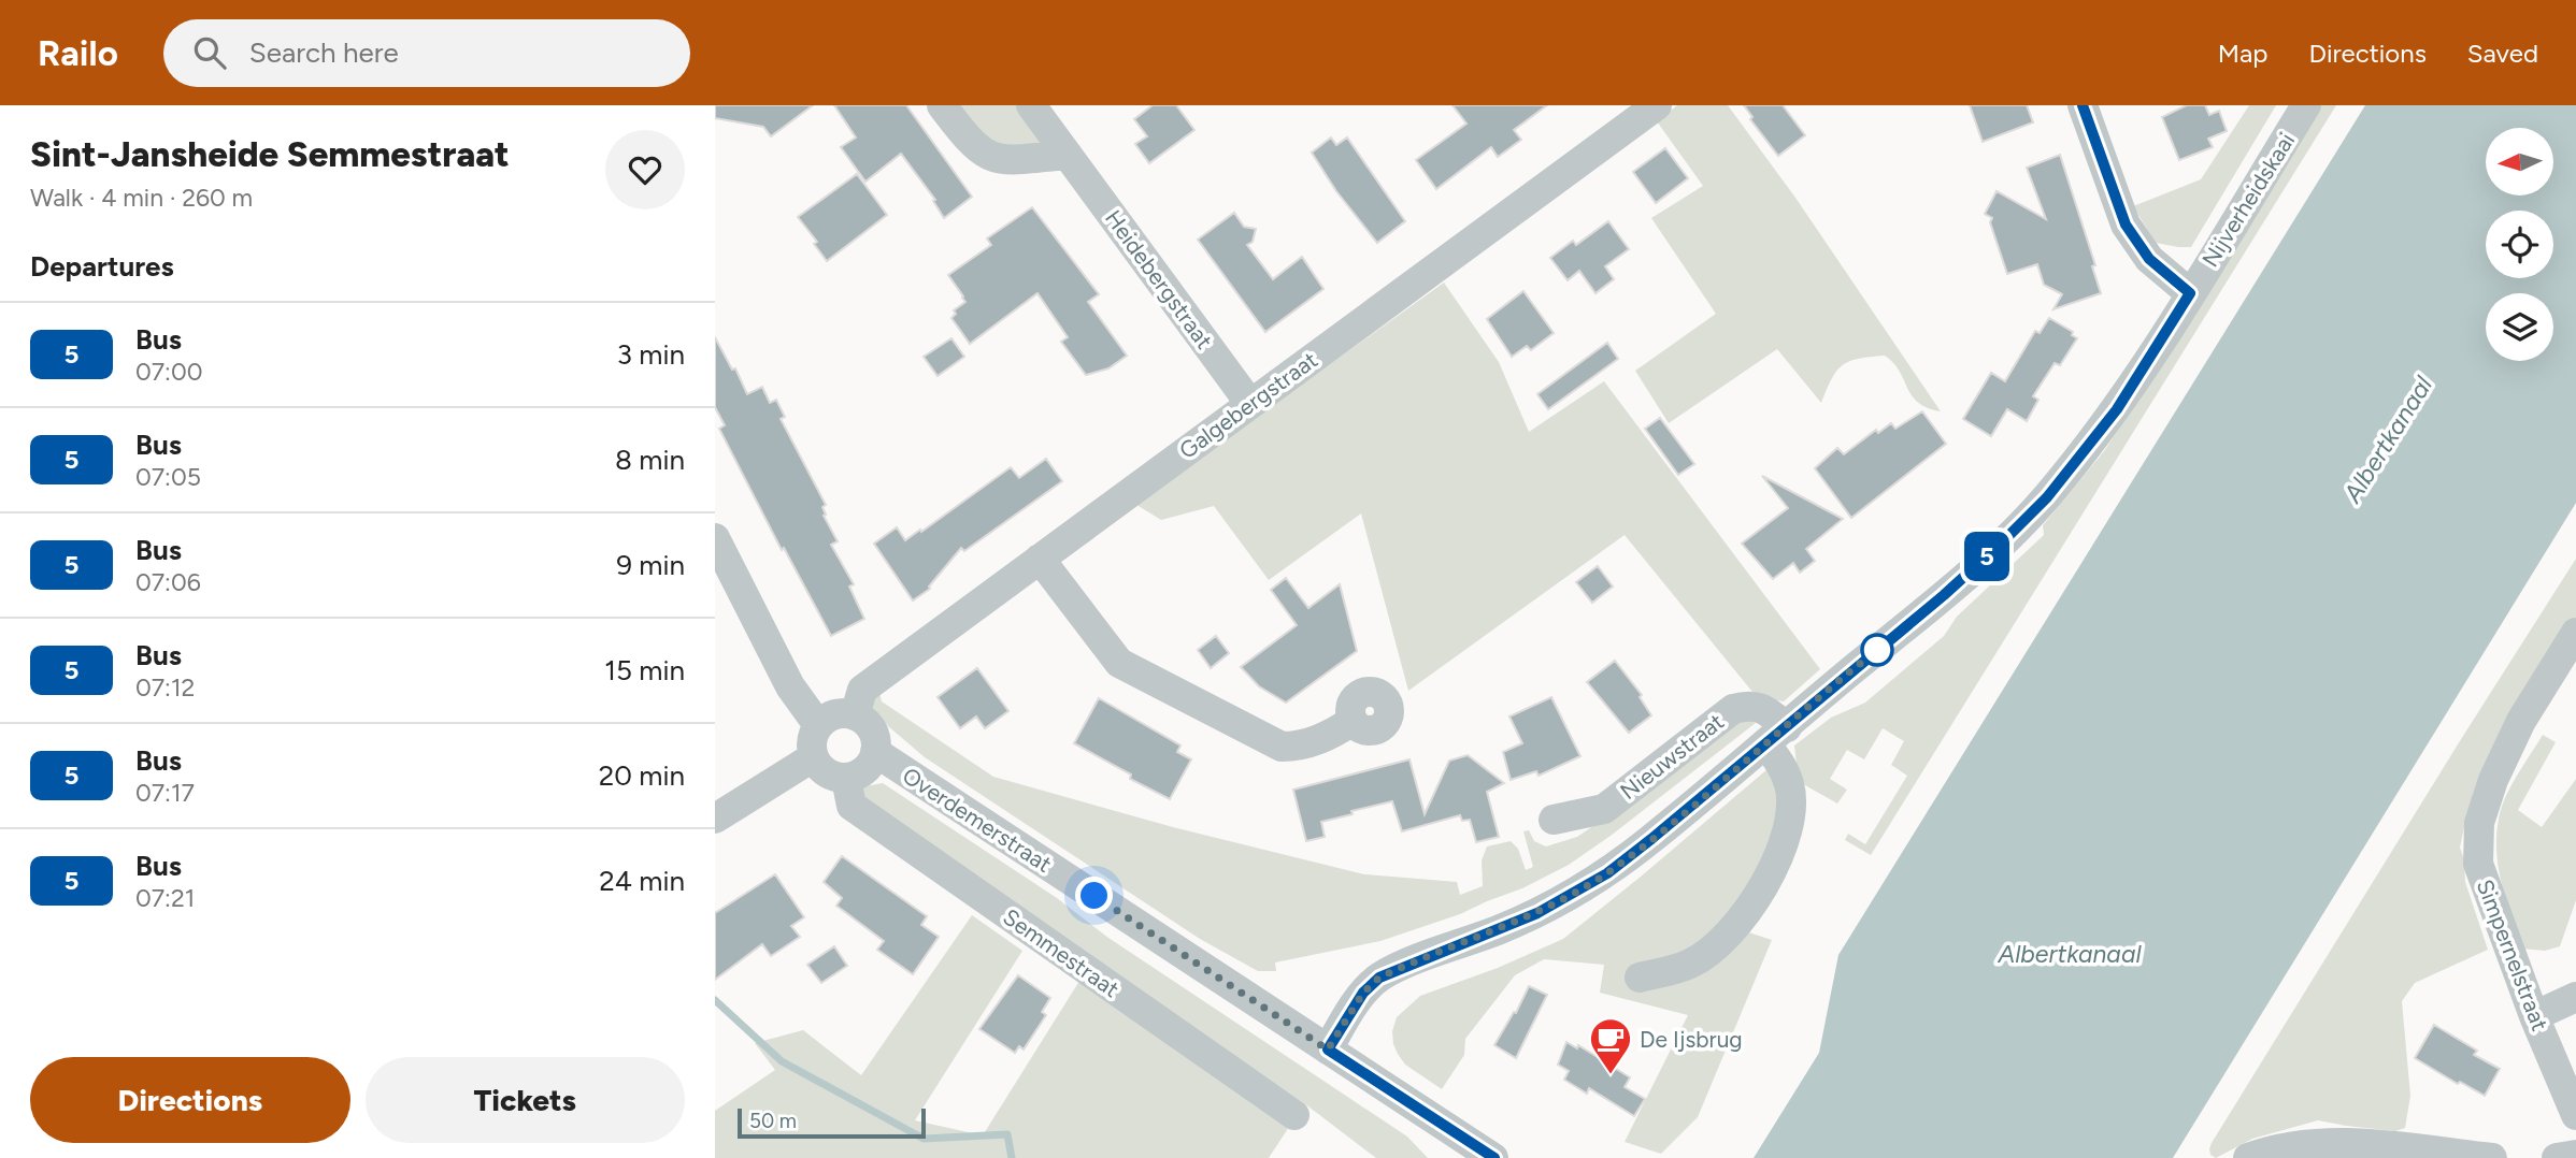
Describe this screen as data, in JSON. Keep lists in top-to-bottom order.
{
  "streets": {
    "street": [
      "Nijverheidskaai",
      "Heidebergstraat",
      "Galgebergstraat",
      "Nieuwstraat",
      "Overdemerstraat",
      "Semmestraat",
      "Simpernelstraat"
    ]
  },
  "crossings": [
    ["Heidebergstraat", "Galgebergstraat"],
    ["Galgebergstraat", "Overdemerstraat"],
    ["Galgebergstraat", "Semmestraat"],
    ["Overdemerstraat", "Semmestraat"]
  ],
  "water": ["Albertkanaal"],
  "places": {
    "cafe": ["De Ijsbrug"]
  },
  "lines": ["bus line 5"],
  "scale_bar": "50 m",
  "north": "left",
  "page": {
    "header": "Railo",
    "search": "Search here",
    "nav": ["Map", "Directions", "Saved"],
    "heading": [
      ["Sint-Jansheide Semmestraat", "Walk · 4 min · 260 m"],
      "Departures"
    ],
    "on_map": "5",
    "list": [
      {
        "mark": "5",
        "name": "Bus",
        "note": "07:00",
        "value": "3 min"
      },
      {
        "mark": "5",
        "name": "Bus",
        "note": "07:05",
        "value": "8 min"
      },
      {
        "mark": "5",
        "name": "Bus",
        "note": "07:06",
        "value": "9 min"
      },
      {
        "mark": "5",
        "name": "Bus",
        "note": "07:12",
        "value": "15 min"
      },
      {
        "mark": "5",
        "name": "Bus",
        "note": "07:17",
        "value": "20 min"
      },
      {
        "mark": "5",
        "name": "Bus",
        "note": "07:21",
        "value": "24 min"
      }
    ],
    "buttons": ["Directions", "Tickets"],
    "scale": "50 m"
  }
}
